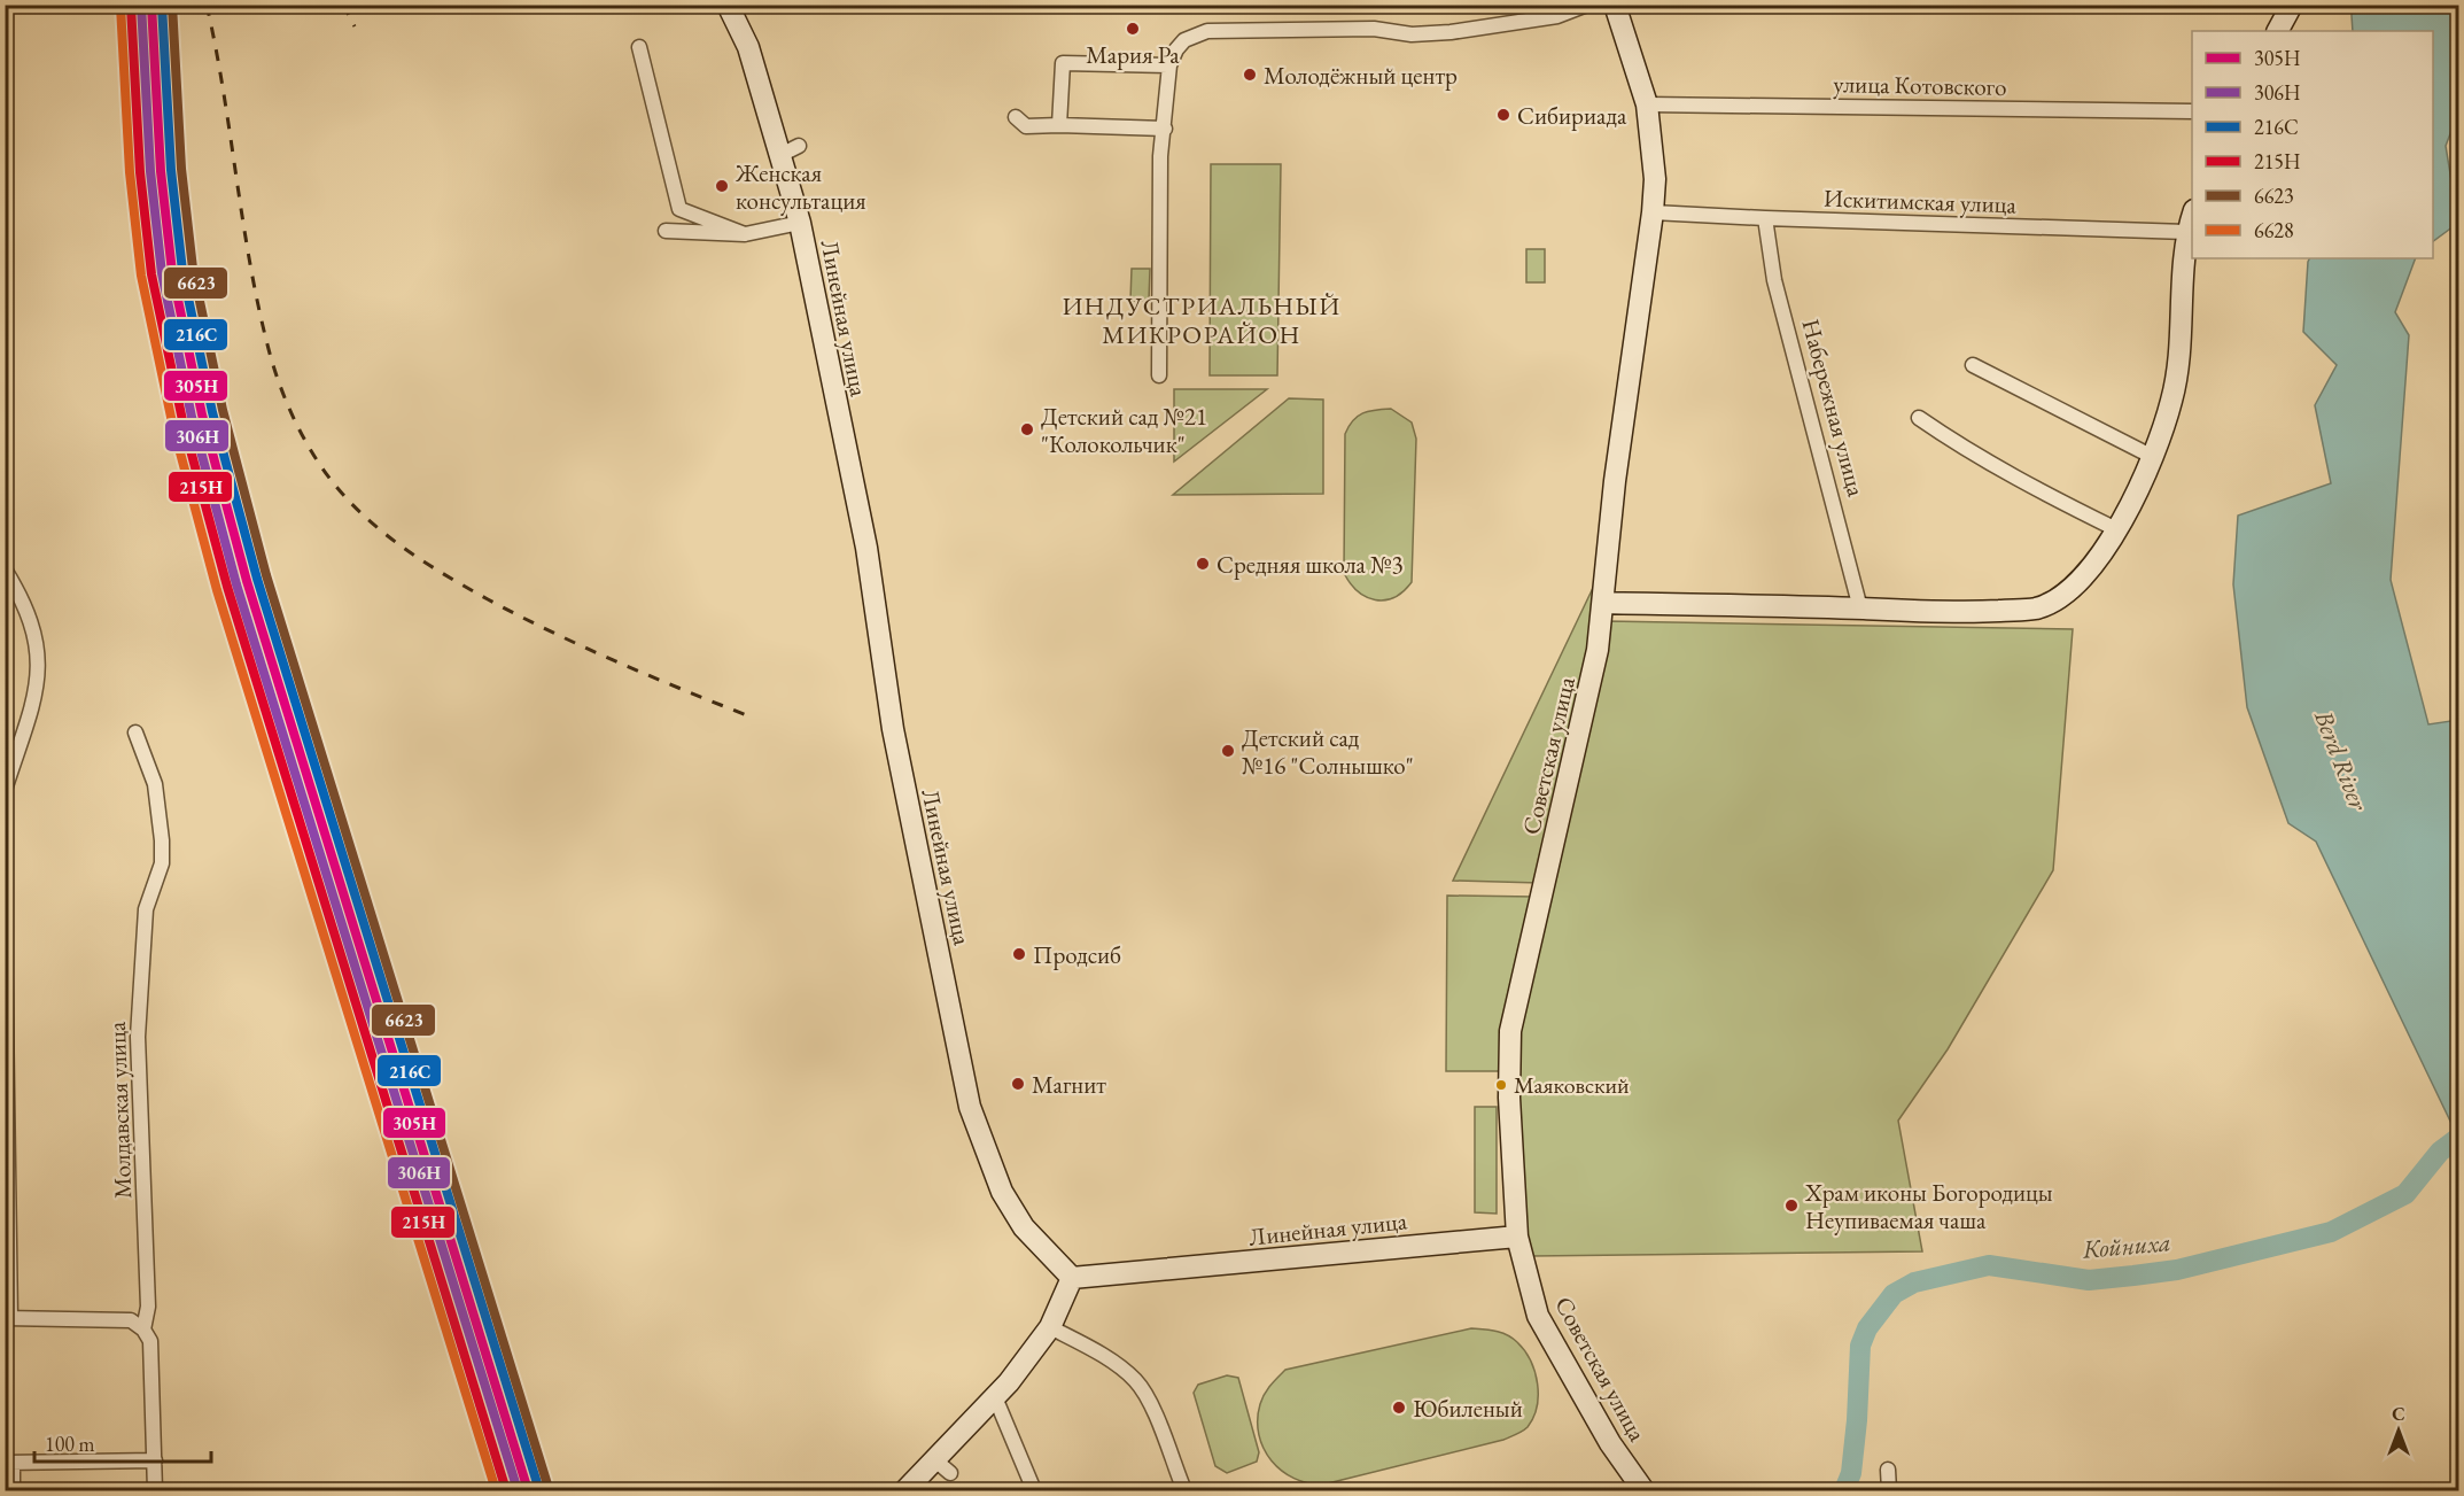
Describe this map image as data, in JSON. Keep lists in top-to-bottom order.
{
  "streets": {
    "main road": ["Линейная улица", "Советская улица"],
    "street": [
      "улица Котовского",
      "Искитимская улица",
      "Набережная улица",
      "Молдавская улица"
    ]
  },
  "crossings": [
    ["улица Котовского", "Советская улица"],
    ["Искитимская улица", "Набережная улица"],
    ["Искитимская улица", "Советская улица"],
    ["Линейная улица", "Советская улица"]
  ],
  "districts": ["ИНДУСТРИАЛЬНЫЙ МИКРОРАЙОН"],
  "water": ["Berd River", "Койниха"],
  "places": [
    "Мария Ра",
    "Молодёжный центр",
    "Сибириада",
    "Женская консультация",
    "Детский сад №21 \"Колокольчик\"",
    "Средняя школа №3",
    "Детский сад №16 \"Солнышко\"",
    "Продсиб",
    "Магнит",
    "Маяковский",
    "Храм иконы Богородицы Неупиваемая чаша",
    "Юбиленый"
  ],
  "lines": [
    "transit line 305Н",
    "transit line 306Н",
    "transit line 216С",
    "transit line 6623",
    "transit line 215Н",
    "transit line 6628"
  ],
  "legend": [
    "305Н",
    "306Н",
    "216С",
    "215Н",
    "6623",
    "6628"
  ],
  "scale_bar": "100 m",
  "north": "top"
}
